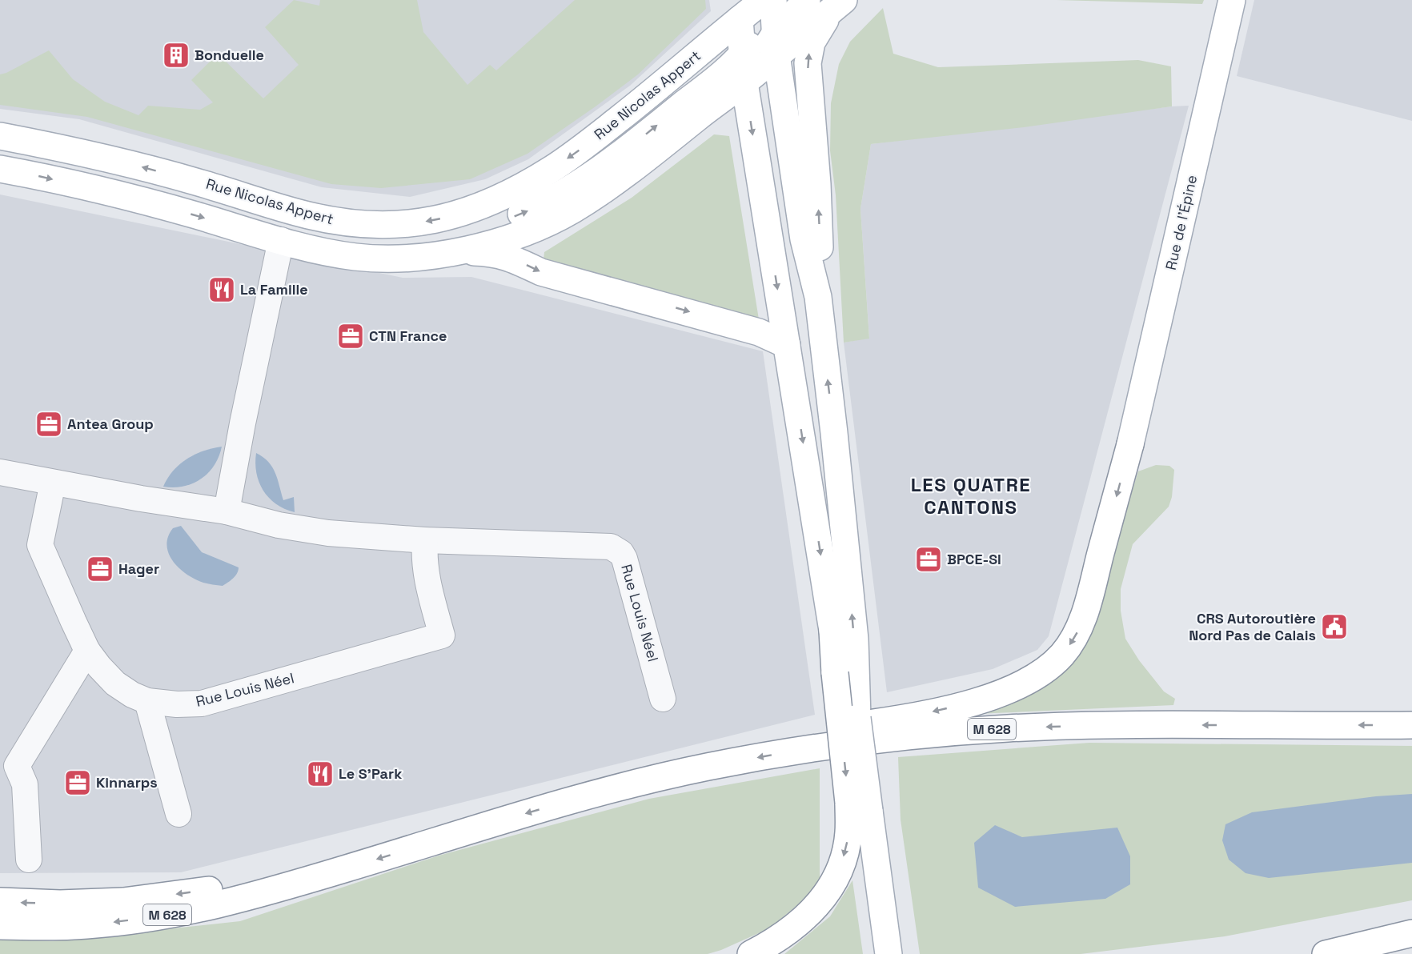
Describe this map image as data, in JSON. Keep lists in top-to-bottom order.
{
  "streets": {
    "main road": ["Rue Nicolas Appert", "Rue de l'Épine", "M 628"],
    "street": ["Rue Louis Néel"]
  },
  "crossings": [
    ["Rue de l'Épine", "M 628"]
  ],
  "one_way": ["Rue de l'Épine"],
  "districts": ["LES QUATRE CANTONS"],
  "places": {
    "building": ["Bonduelle"],
    "restaurant": ["La Famille", "Le S'Park"],
    "office": [
      "CTN France",
      "Antea Group",
      "BPCE-SI",
      "Hager",
      "Kinnarps"
    ],
    "public building": ["CRS Autoroutière Nord Pas de Calais"]
  }
}
